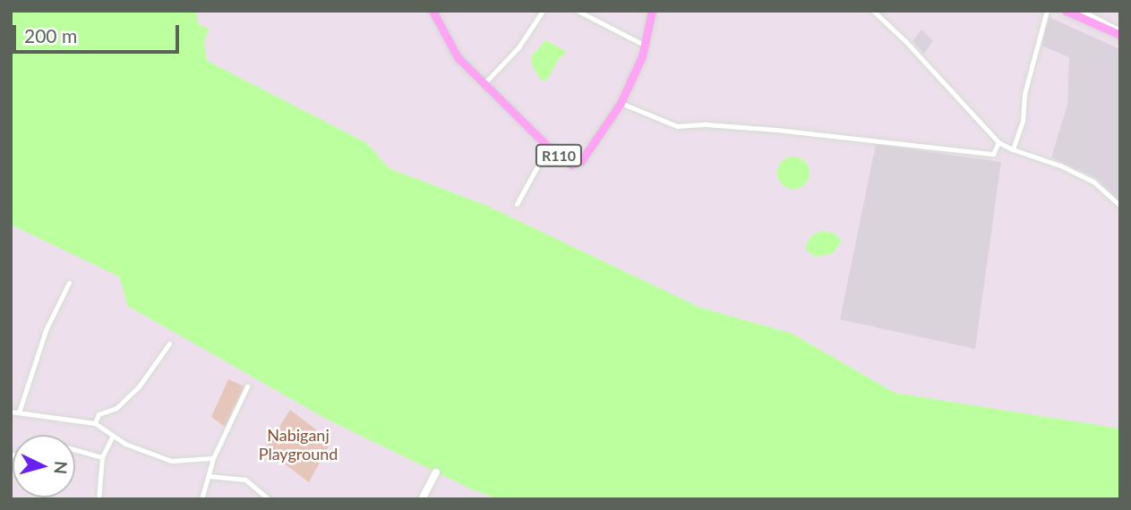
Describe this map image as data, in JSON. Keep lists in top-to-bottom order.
{
  "streets": {
    "main road": ["R110"]
  },
  "parks": ["Nabiganj Playground"],
  "scale_bar": "200 m",
  "north": "right"
}
